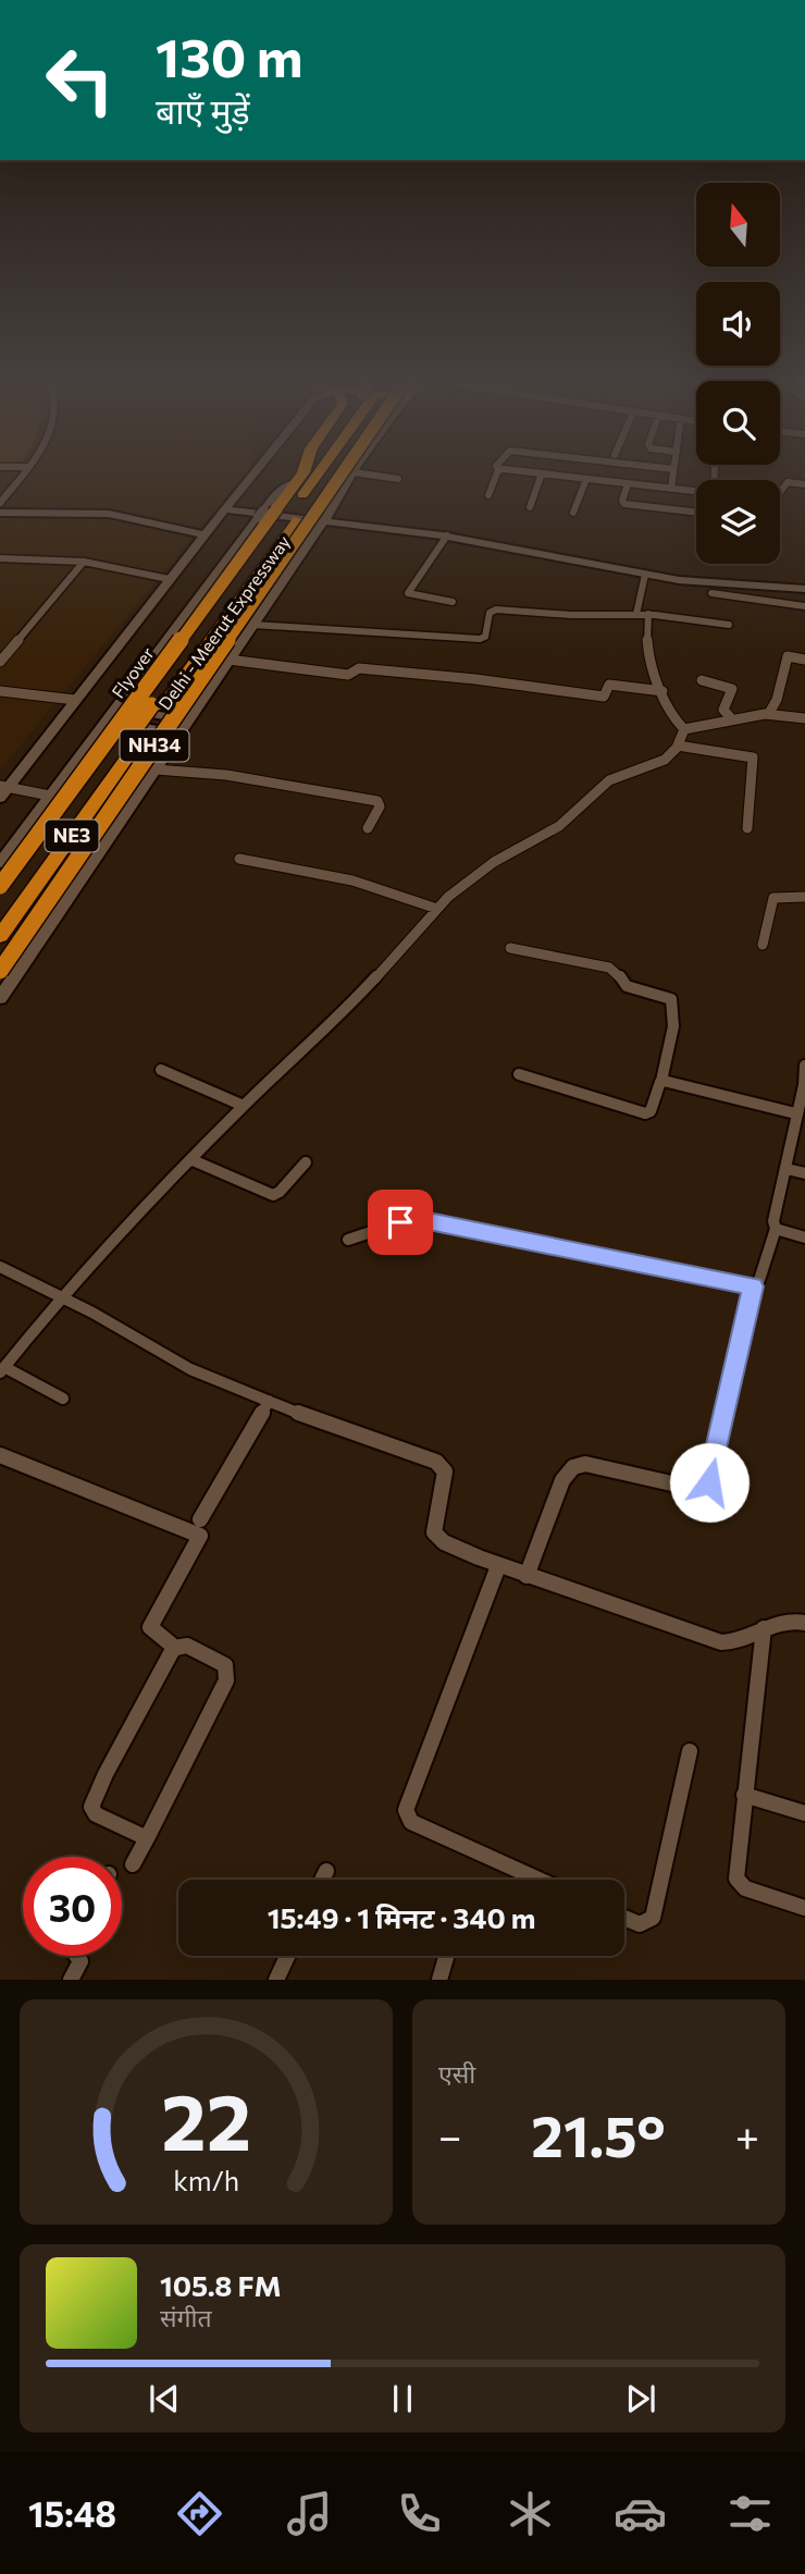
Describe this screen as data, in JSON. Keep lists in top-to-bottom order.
{
  "streets": {
    "highway": [
      "Delhi - Meerut Expressway",
      "Flyover",
      "NH34",
      "NE3"
    ]
  },
  "crossings": [
    ["Delhi - Meerut Expressway", "Flyover"],
    ["Flyover", "NH34"]
  ],
  "north": "top",
  "page": {
    "turn": ["130 m", "बाएँ मुड़ें"],
    "limit": "30",
    "trip": "15:49 · 1 मिनट · 340 m",
    "tile": "एसी",
    "heat": ["−", "21.5°", "+"],
    "song": ["105.8 FM", "संगीत"],
    "tabs": "15:48",
    "gauge": ["22", "km/h"]
  }
}
